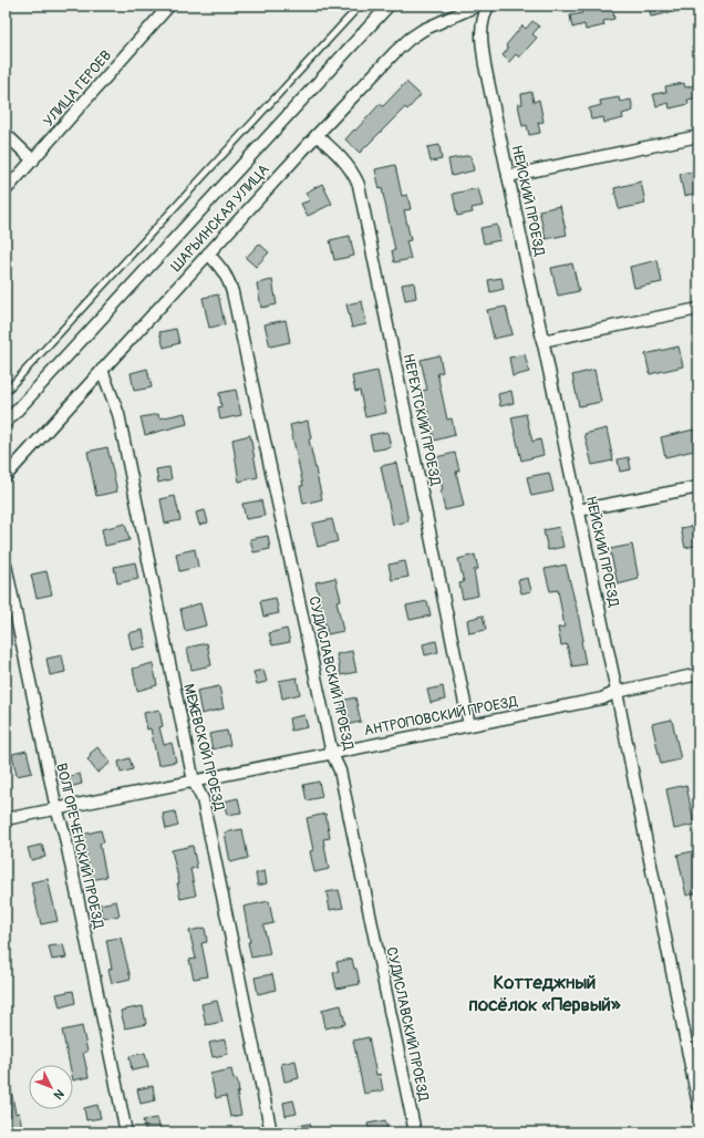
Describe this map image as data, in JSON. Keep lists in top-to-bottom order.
{
  "streets": {
    "street": [
      "УЛИЦА ГЕРОЕВ",
      "НЕЙСКИЙ ПРОЕЗД",
      "ШАРЬИНСКАЯ УЛИЦА",
      "НЕРЕХТСКИЙ ПРОЕЗД",
      "СУДИСЛАВСКИЙ ПРОЕЗД",
      "АНТРОПОВСКИЙ ПРОЕЗД",
      "МЕЖЕВСКОЙ ПРОЕЗД",
      "ВОЛГОРЕЧЕНСКИЙ ПРОЕЗД"
    ]
  },
  "crossings": [
    ["НЕЙСКИЙ ПРОЕЗД", "АНТРОПОВСКИЙ ПРОЕЗД"],
    ["ШАРЬИНСКАЯ УЛИЦА", "НЕРЕХТСКИЙ ПРОЕЗД"],
    ["ШАРЬИНСКАЯ УЛИЦА", "СУДИСЛАВСКИЙ ПРОЕЗД"],
    ["ШАРЬИНСКАЯ УЛИЦА", "МЕЖЕВСКОЙ ПРОЕЗД"],
    ["НЕРЕХТСКИЙ ПРОЕЗД", "АНТРОПОВСКИЙ ПРОЕЗД"],
    ["СУДИСЛАВСКИЙ ПРОЕЗД", "АНТРОПОВСКИЙ ПРОЕЗД"],
    ["АНТРОПОВСКИЙ ПРОЕЗД", "МЕЖЕВСКОЙ ПРОЕЗД"],
    ["АНТРОПОВСКИЙ ПРОЕЗД", "ВОЛГОРЕЧЕНСКИЙ ПРОЕЗД"]
  ],
  "districts": ["Коттеджный посёлок «Первый»"],
  "north": "bottom right"
}
